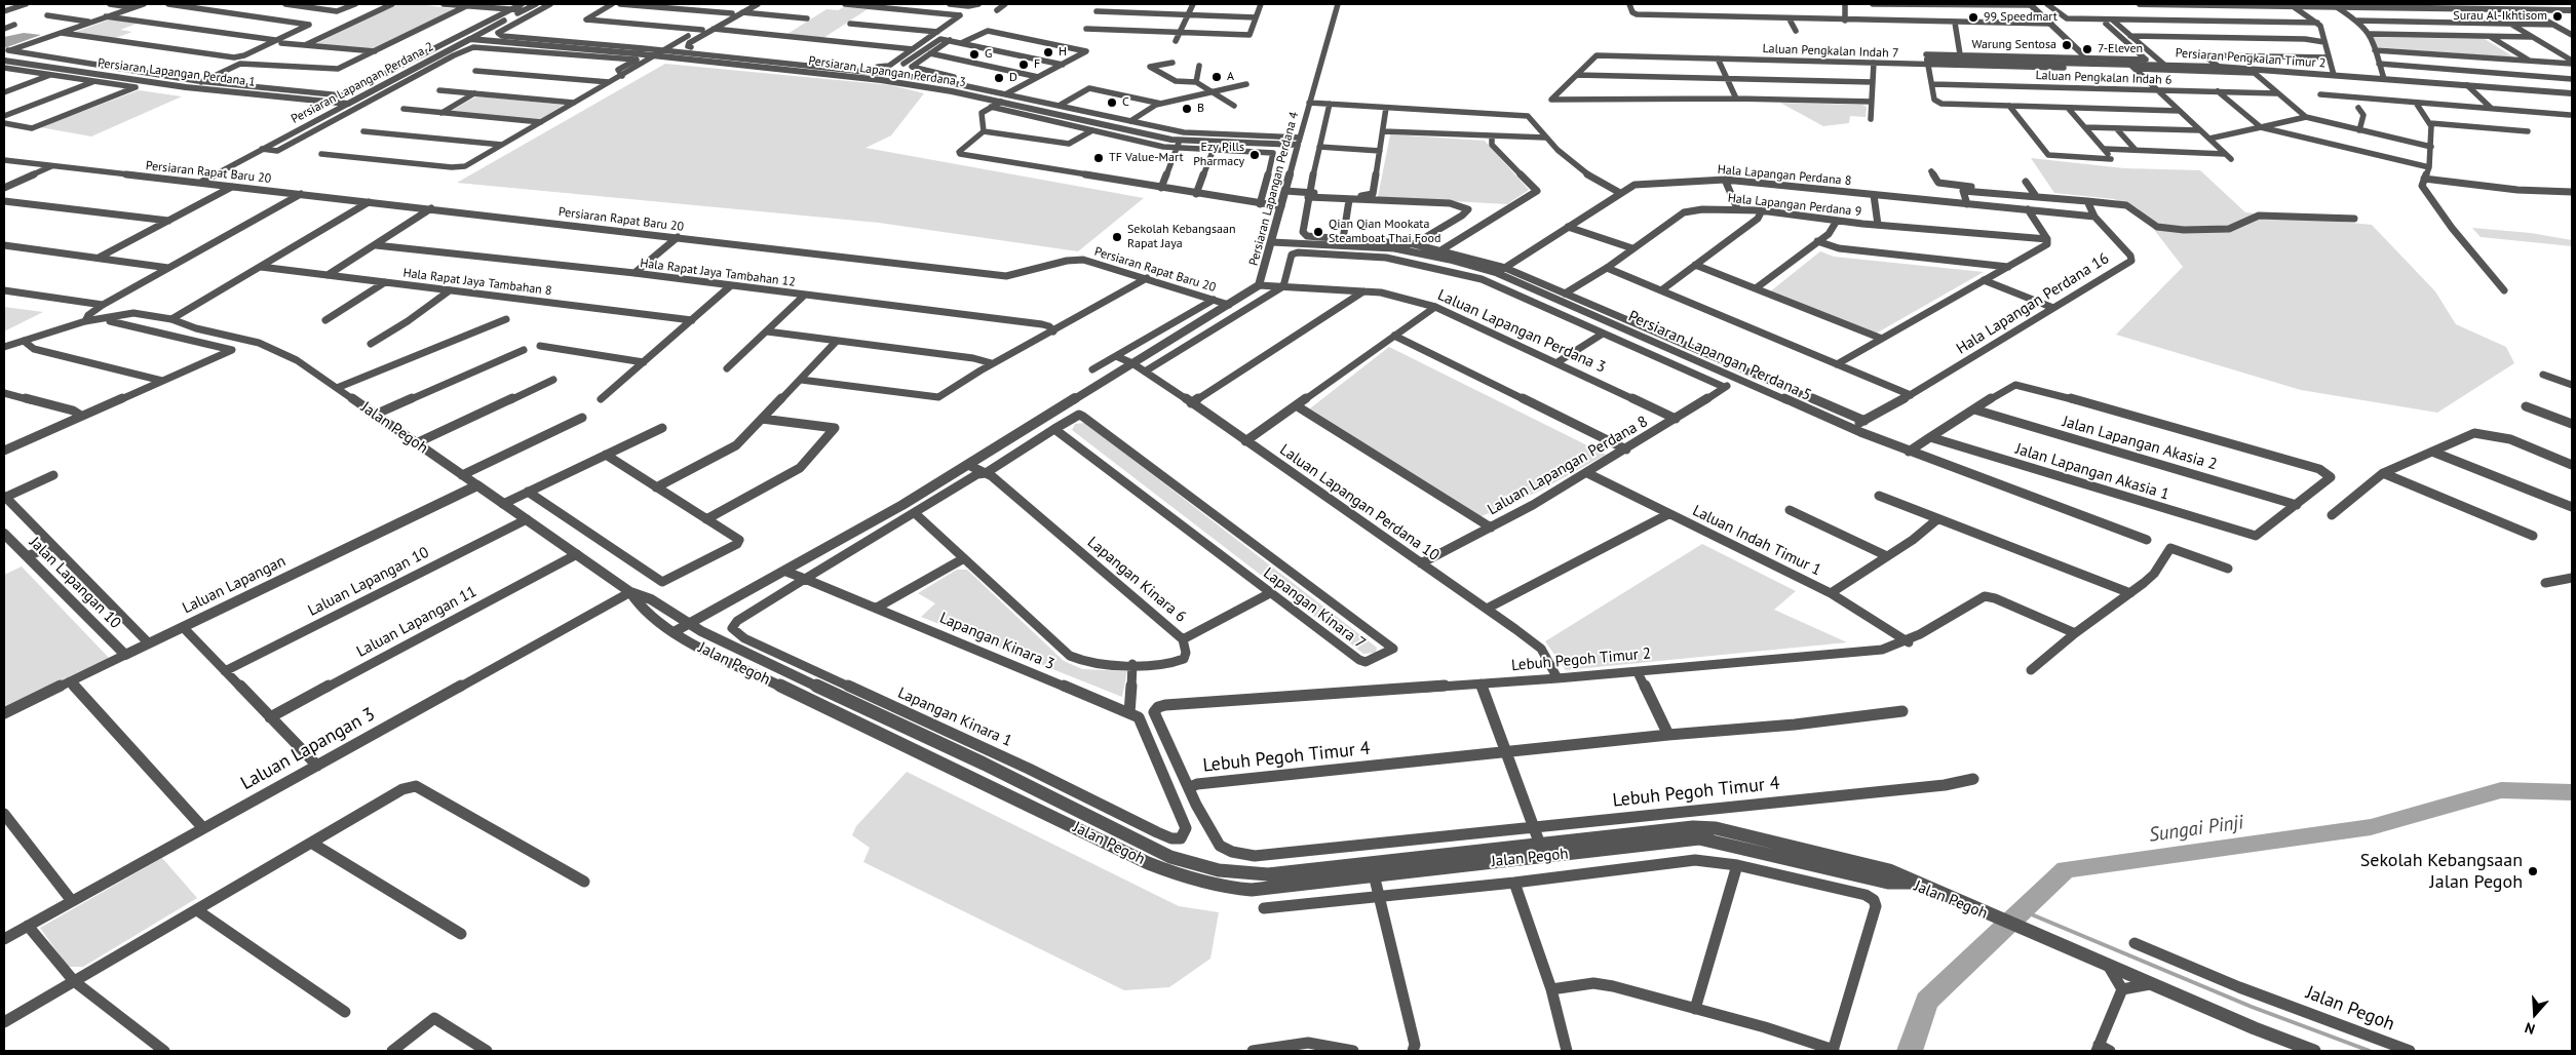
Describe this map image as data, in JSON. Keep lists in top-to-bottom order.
{
  "streets": {
    "street": [
      "Laluan Pengkalan Indah 7",
      "Persiaran Pengkalan Timur 2",
      "Persiaran Lapangan Perdana 3",
      "Persiaran Lapangan Perdana 1",
      "Laluan Pengkalan Indah 6",
      "Persiaran Lapangan Perdana 2",
      "Persiaran Rapat Baru 20",
      "Hala Lapangan Perdana 8",
      "Persiaran Lapangan Perdana 4",
      "Hala Lapangan Perdana 9",
      "Hala Rapat Jaya Tambahan 12",
      "Hala Rapat Jaya Tambahan 8",
      "Hala Lapangan Perdana 16",
      "Laluan Lapangan Perdana 3",
      "Persiaran Lapangan Perdana 5",
      "Jalan Pegoh",
      "Jalan Lapangan Akasia 2",
      "Laluan Lapangan Perdana 8",
      "Jalan Lapangan Akasia 1",
      "Laluan Lapangan Perdana 10",
      "Laluan Indah Timur 1",
      "Lapangan Kinara 6",
      "Laluan Lapangan 10",
      "Jalan Lapangan 10",
      "Laluan Lapangan",
      "Lapangan Kinara 7",
      "Laluan Lapangan 11",
      "Lapangan Kinara 3",
      "Lebuh Pegoh Timur 2",
      "Lapangan Kinara 1",
      "Laluan Lapangan 3",
      "Lebuh Pegoh Timur 4"
    ]
  },
  "crossings": [
    ["Laluan Pengkalan Indah 7", "Persiaran Pengkalan Timur 2"],
    ["Persiaran Lapangan Perdana 3", "Persiaran Lapangan Perdana 2"],
    ["Persiaran Lapangan Perdana 3", "Persiaran Lapangan Perdana 4"],
    ["Persiaran Lapangan Perdana 1", "Persiaran Lapangan Perdana 2"],
    ["Persiaran Lapangan Perdana 2", "Persiaran Rapat Baru 20"],
    ["Persiaran Rapat Baru 20", "Persiaran Lapangan Perdana 4"],
    ["Hala Lapangan Perdana 8", "Hala Lapangan Perdana 16"],
    ["Hala Lapangan Perdana 8", "Persiaran Lapangan Perdana 5"],
    ["Persiaran Lapangan Perdana 4", "Laluan Lapangan Perdana 3"],
    ["Persiaran Lapangan Perdana 4", "Persiaran Lapangan Perdana 5"],
    ["Persiaran Lapangan Perdana 4", "Jalan Pegoh"],
    ["Persiaran Lapangan Perdana 4", "Laluan Lapangan Perdana 10"],
    ["Persiaran Lapangan Perdana 4", "Lapangan Kinara 6"],
    ["Persiaran Lapangan Perdana 4", "Lapangan Kinara 3"],
    ["Hala Lapangan Perdana 16", "Persiaran Lapangan Perdana 5"],
    ["Laluan Lapangan Perdana 3", "Laluan Lapangan Perdana 8"],
    ["Persiaran Lapangan Perdana 5", "Laluan Lapangan Perdana 8"],
    ["Jalan Pegoh", "Laluan Lapangan 10"],
    ["Jalan Pegoh", "Laluan Lapangan"],
    ["Jalan Pegoh", "Laluan Lapangan 11"],
    ["Jalan Pegoh", "Laluan Lapangan 3"],
    ["Jalan Lapangan Akasia 2", "Jalan Lapangan Akasia 1"],
    ["Laluan Lapangan Perdana 8", "Laluan Lapangan Perdana 10"],
    ["Laluan Lapangan Perdana 8", "Laluan Indah Timur 1"],
    ["Laluan Lapangan Perdana 10", "Lebuh Pegoh Timur 2"],
    ["Laluan Indah Timur 1", "Lebuh Pegoh Timur 2"],
    ["Jalan Lapangan 10", "Laluan Lapangan"],
    ["Lapangan Kinara 3", "Lapangan Kinara 1"],
    ["Lebuh Pegoh Timur 2", "Lebuh Pegoh Timur 4"]
  ],
  "water": ["Sungai Pinji"],
  "places": [
    "Surau Al-Ikhtisom",
    "99 Speedmart",
    "Warung Sentosa",
    "7-Eleven",
    "H",
    "G",
    "F",
    "A",
    "D",
    "C",
    "B",
    "Ezy Pills Pharmacy",
    "TF Value-Mart",
    "Qian Qian Mookata Steamboat Thai Food",
    "Sekolah Kebangsaan Rapat Jaya",
    "Sekolah Kebangsaan Jalan Pegoh"
  ],
  "north": "bottom"
}
